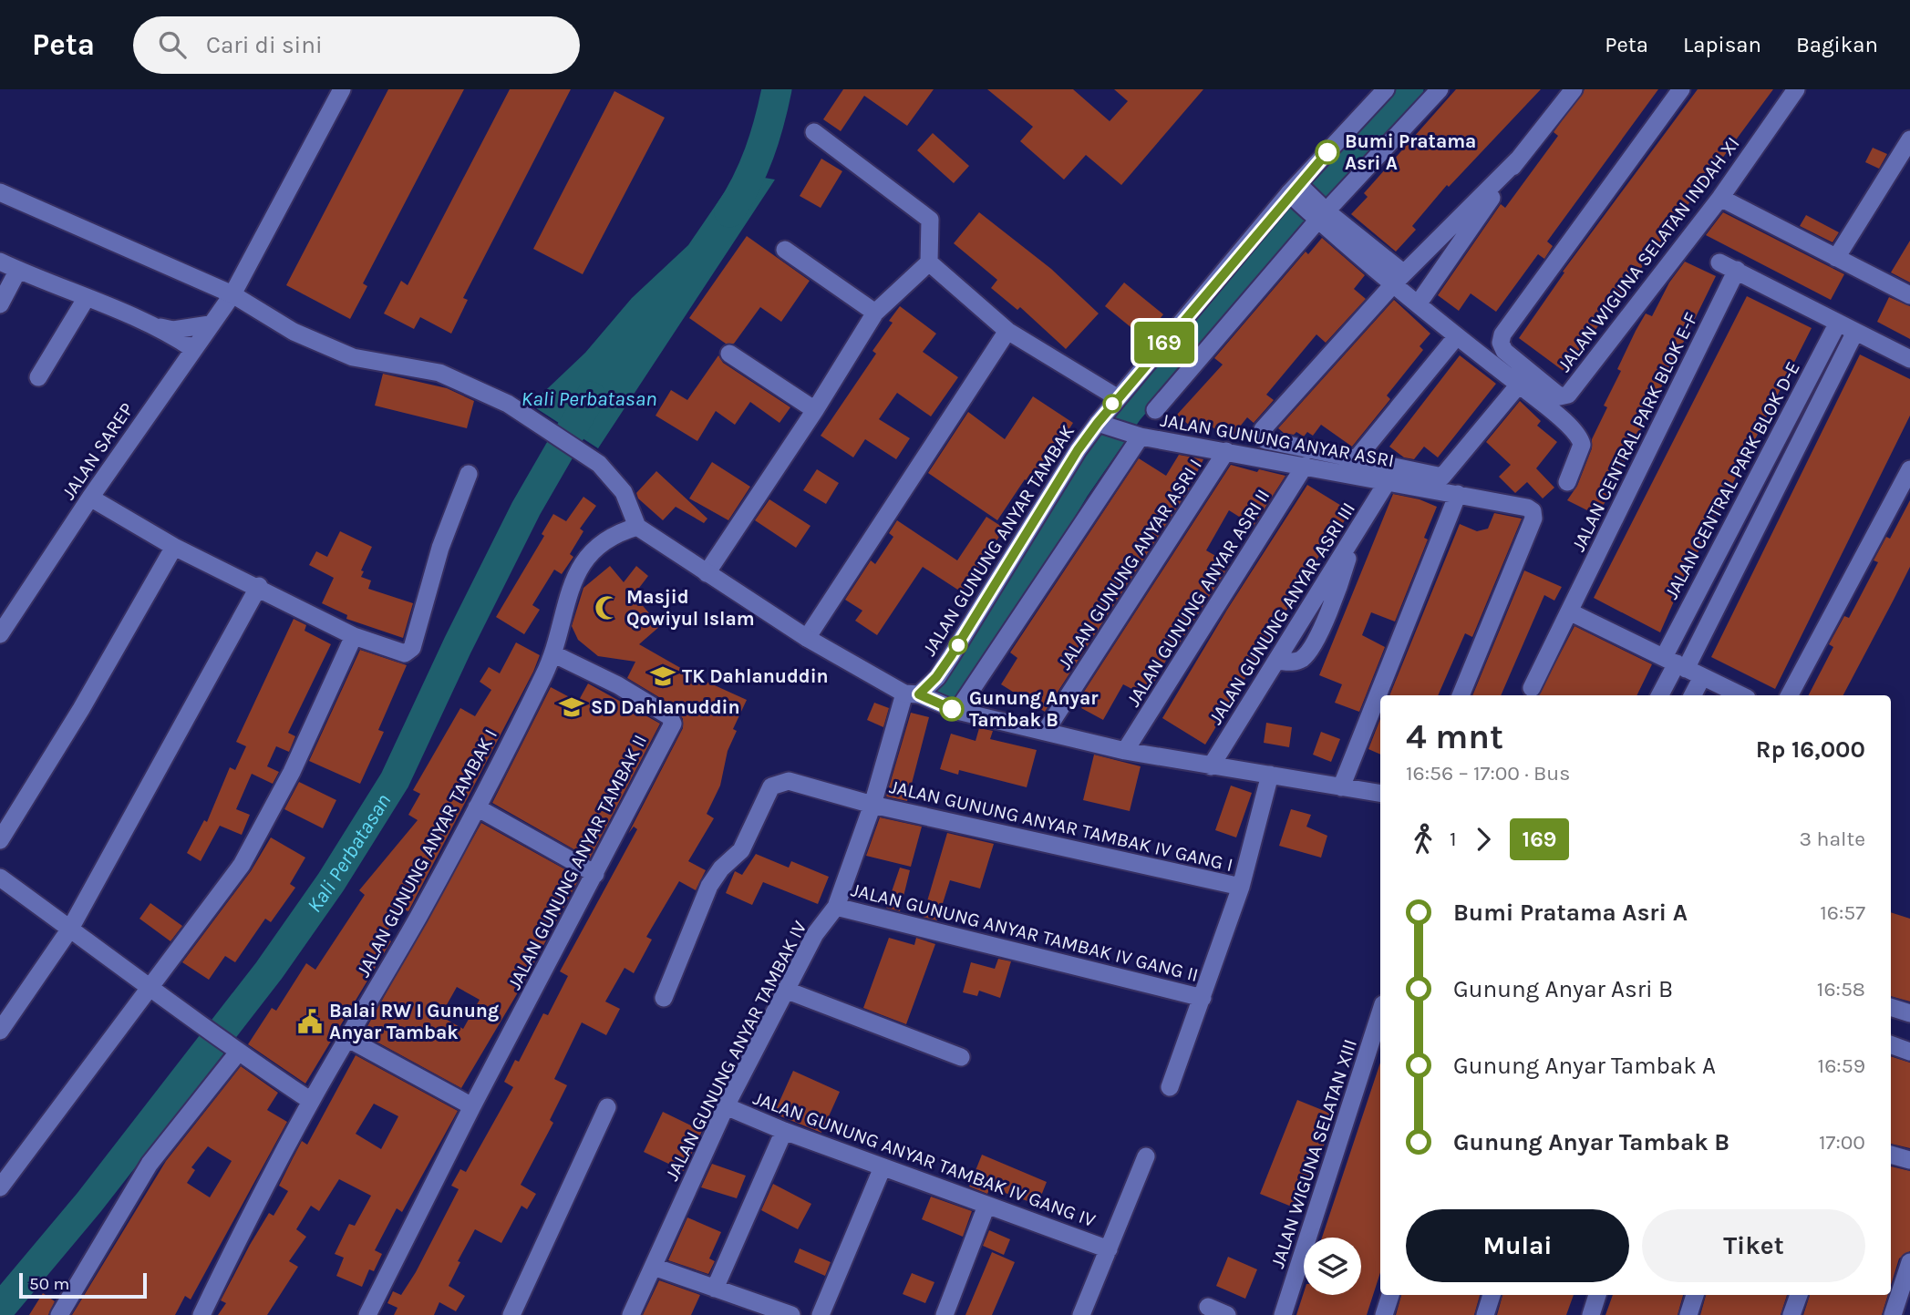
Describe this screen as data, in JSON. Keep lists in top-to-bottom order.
{
  "streets": {
    "street": [
      "JALAN WIGUNA SELATAN INDAH XI",
      "JALAN CENTRAL PARK BLOK E-F",
      "JALAN GUNUNG ANYAR ASRI",
      "JALAN SAREP",
      "JALAN CENTRAL PARK BLOK D-E",
      "JALAN GUNUNG ANYAR TAMBAK",
      "JALAN GUNUNG ANYAR ASRI I",
      "JALAN GUNUNG ANYAR ASRI II",
      "JALAN GUNUNG ANYAR ASRI III",
      "JALAN GUNUNG ANYAR TAMBAK IV GANG I",
      "JALAN GUNUNG ANYAR TAMBAK I",
      "JALAN GUNUNG ANYAR TAMBAK II",
      "JALAN GUNUNG ANYAR TAMBAK IV GANG II",
      "JALAN GUNUNG ANYAR TAMBAK IV",
      "JALAN WIGUNA SELATAN XIII",
      "JALAN GUNUNG ANYAR TAMBAK IV GANG IV"
    ]
  },
  "crossings": [
    ["JALAN GUNUNG ANYAR ASRI", "JALAN GUNUNG ANYAR TAMBAK"],
    ["JALAN GUNUNG ANYAR ASRI", "JALAN GUNUNG ANYAR ASRI I"],
    ["JALAN GUNUNG ANYAR ASRI", "JALAN GUNUNG ANYAR ASRI II"],
    ["JALAN GUNUNG ANYAR ASRI", "JALAN GUNUNG ANYAR ASRI III"],
    ["JALAN GUNUNG ANYAR TAMBAK", "JALAN GUNUNG ANYAR TAMBAK IV"],
    ["JALAN GUNUNG ANYAR TAMBAK IV GANG I", "JALAN GUNUNG ANYAR TAMBAK IV"],
    ["JALAN GUNUNG ANYAR TAMBAK I", "JALAN GUNUNG ANYAR TAMBAK II"],
    ["JALAN GUNUNG ANYAR TAMBAK IV GANG II", "JALAN GUNUNG ANYAR TAMBAK IV"],
    ["JALAN GUNUNG ANYAR TAMBAK IV", "JALAN GUNUNG ANYAR TAMBAK IV GANG IV"]
  ],
  "water": ["Kali Perbatasan"],
  "places": {
    "other": ["Bumi Pratama Asri A", "Gunung Anyar Tambak B"],
    "mosque": ["Masjid Qowiyul Islam"],
    "school or university": ["TK Dahlanuddin", "SD Dahlanuddin"],
    "public building": ["Balai RW I Gunung Anyar Tambak"]
  },
  "lines": ["bus line 169"],
  "scale_bar": "50 m",
  "page": {
    "header": "Peta",
    "search": "Cari di sini",
    "nav": ["Peta", "Lapisan", "Bagikan"],
    "on_map": "169",
    "heading": ["4 mnt", "16:56 – 17:00 · Bus", "Rp 16,000"],
    "legs": ["1", "169", "3 halte"],
    "list": [
      {
        "name": "Bumi Pratama Asri A",
        "value": "16:57"
      },
      {
        "name": "Gunung Anyar Asri B",
        "value": "16:58"
      },
      {
        "name": "Gunung Anyar Tambak A",
        "value": "16:59"
      },
      {
        "name": "Gunung Anyar Tambak B",
        "value": "17:00"
      }
    ],
    "buttons": ["Mulai", "Tiket"],
    "scale": "50 m"
  }
}
